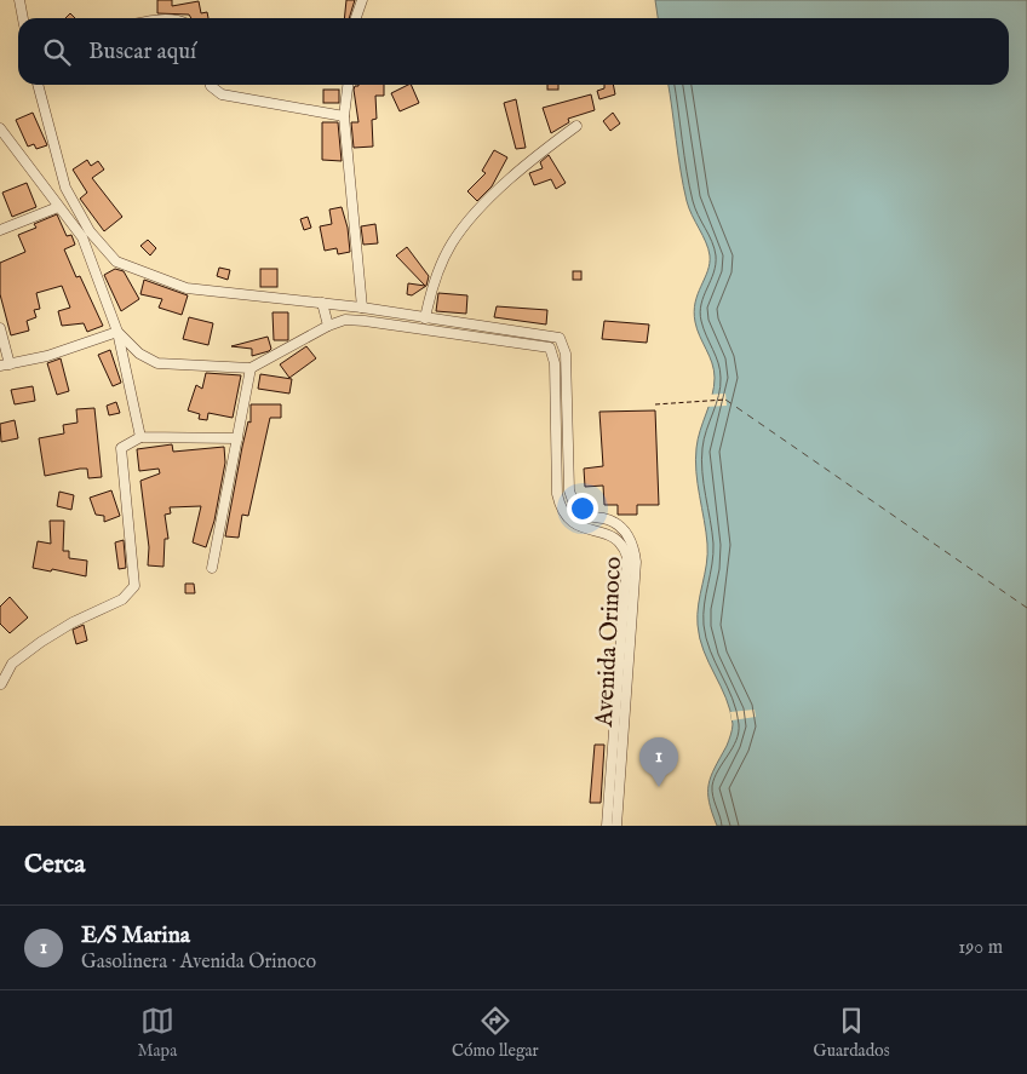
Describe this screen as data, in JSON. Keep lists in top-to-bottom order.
{
  "streets": {
    "street": ["Avenida Orinoco"]
  },
  "page": {
    "search": "Buscar aquí",
    "pins": "1",
    "heading": "Cerca",
    "list": [
      {
        "mark": "1",
        "name": "E/S Marina",
        "note": "Gasolinera · Avenida Orinoco",
        "value": "190 m"
      }
    ],
    "nav": ["Mapa", "Cómo llegar", "Guardados"]
  }
}
